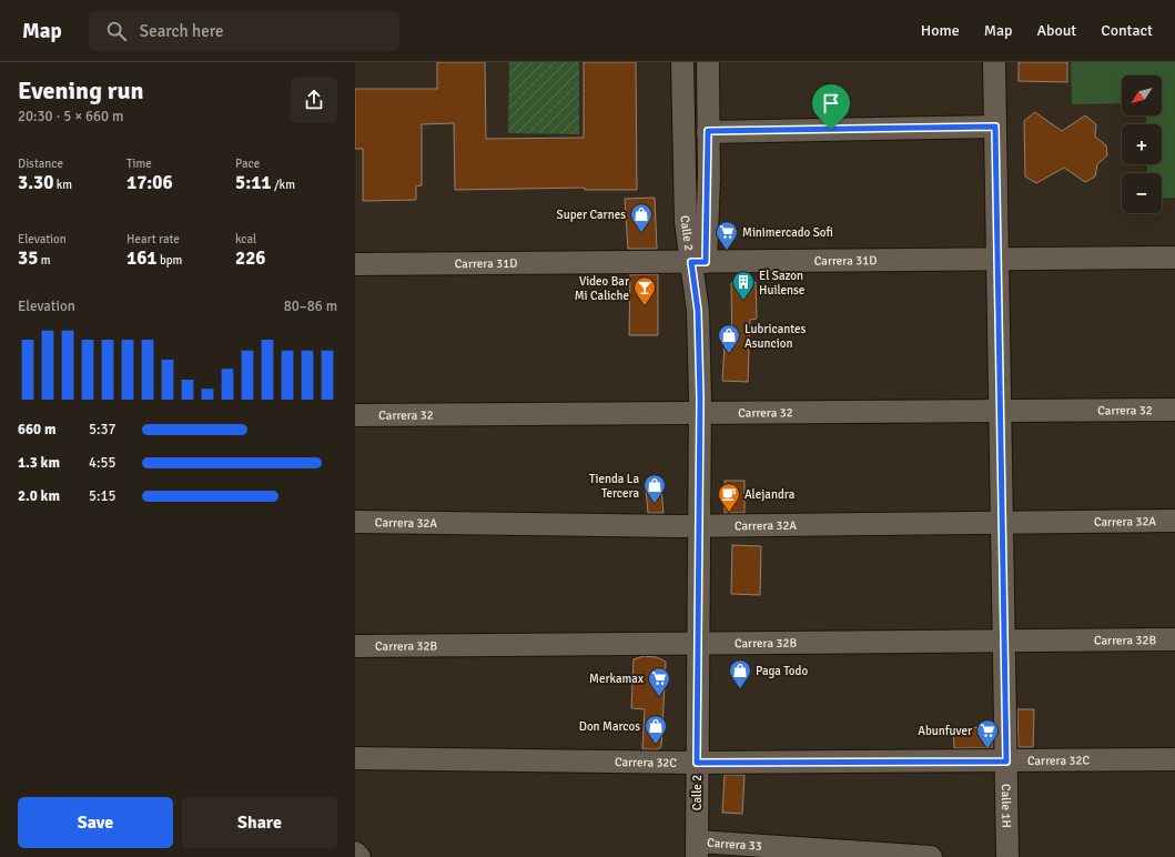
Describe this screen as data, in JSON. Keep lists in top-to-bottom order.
{
  "streets": {
    "street": [
      "Calle 2",
      "Carrera 31D",
      "Carrera 32",
      "Carrera 32A",
      "Carrera 32B",
      "Carrera 32C",
      "Calle 1H",
      "Carrera 33"
    ]
  },
  "crossings": [
    ["Calle 2", "Carrera 31D"],
    ["Calle 2", "Carrera 32"],
    ["Calle 2", "Carrera 32A"],
    ["Calle 2", "Carrera 32B"],
    ["Calle 2", "Carrera 32C"],
    ["Calle 2", "Carrera 33"],
    ["Carrera 31D", "Calle 1H"],
    ["Carrera 32", "Calle 1H"],
    ["Carrera 32A", "Calle 1H"],
    ["Carrera 32B", "Calle 1H"],
    ["Carrera 32C", "Calle 1H"]
  ],
  "places": {
    "shop": [
      "Super Carnes",
      "Lubricantes Asuncion",
      "Tienda La Tercera",
      "Paga Todo",
      "Don Marcos"
    ],
    "supermarket": ["Minimercado Sofi", "Merkamax", "Abunfuver"],
    "building": ["El Sazon Huilense"],
    "bar": ["Video Bar Mi Caliche"],
    "cafe": ["Alejandra"]
  },
  "north": "bottom left",
  "page": {
    "header": "Map",
    "search": "Search here",
    "nav": [
      "Home",
      "Map",
      "About",
      "Contact"
    ],
    "heading": ["Evening run", "20:30 · 5 × 660 m"],
    "map_buttons": ["+", "−"],
    "stats": [
      ["Distance", "3.30 km"],
      ["Time", "17:06"],
      ["Pace", "5:11 /km"],
      ["Elevation", "35 m"],
      ["Heart rate", "161 bpm"],
      ["kcal", "226"]
    ],
    "chart": ["Elevation", "80–86 m"],
    "list": [
      {
        "name": "660 m",
        "note": "5:37"
      },
      {
        "name": "1.3 km",
        "note": "4:55"
      },
      {
        "name": "2.0 km",
        "note": "5:15"
      }
    ],
    "buttons": ["Save", "Share"]
  }
}
